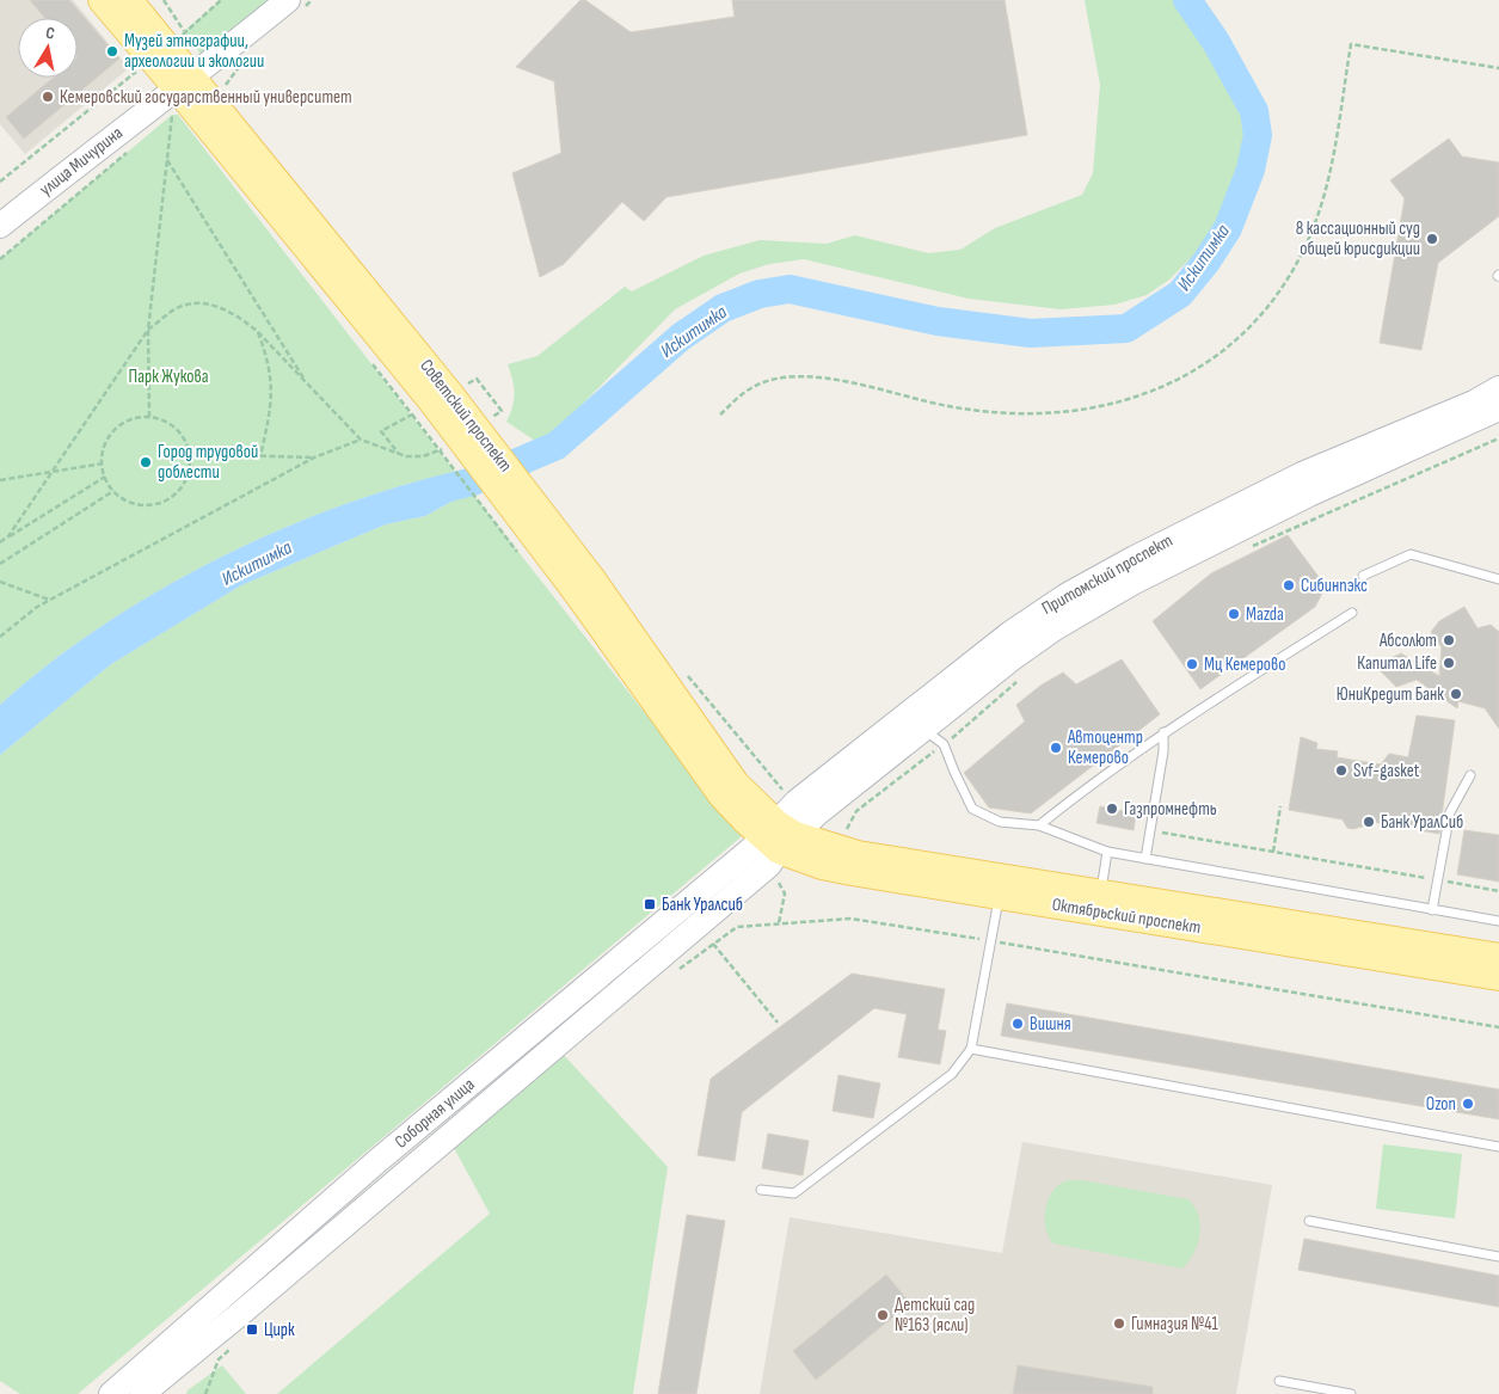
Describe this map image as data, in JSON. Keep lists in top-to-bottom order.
{
  "streets": {
    "main road": [
      "улица Мичурина",
      "Советский проспект",
      "Притомский проспект",
      "Октябрьский проспект",
      "Соборная улица"
    ]
  },
  "crossings": [
    ["улица Мичурина", "Советский проспект"],
    ["Советский проспект", "Притомский проспект"],
    ["Советский проспект", "Октябрьский проспект"],
    ["Советский проспект", "Соборная улица"],
    ["Притомский проспект", "Октябрьский проспект"],
    ["Притомский проспект", "Соборная улица"],
    ["Октябрьский проспект", "Соборная улица"]
  ],
  "water": ["Искитимка"],
  "parks": ["Парк Жукова"],
  "places": {
    "other": [
      "Музей этнографии, археологии и экологии",
      "Кемеровский государственный университет",
      "8 кассационный суд общей юрисдикции",
      "Город трудовой доблести",
      "Сибинпэкс",
      "Mazda",
      "Абсолют",
      "Капитал Life",
      "Мц Кемерово",
      "ЮниКредит Банк",
      "Автоцентр Кемерово",
      "Svf-gasket",
      "Газпромнефть",
      "Банк УралСиб",
      "Вишня",
      "Ozon",
      "Детский сад №163 (ясли)",
      "Гимназия №41"
    ],
    "transit": ["Банк Уралсиб", "Цирк"]
  },
  "north": "top"
}
